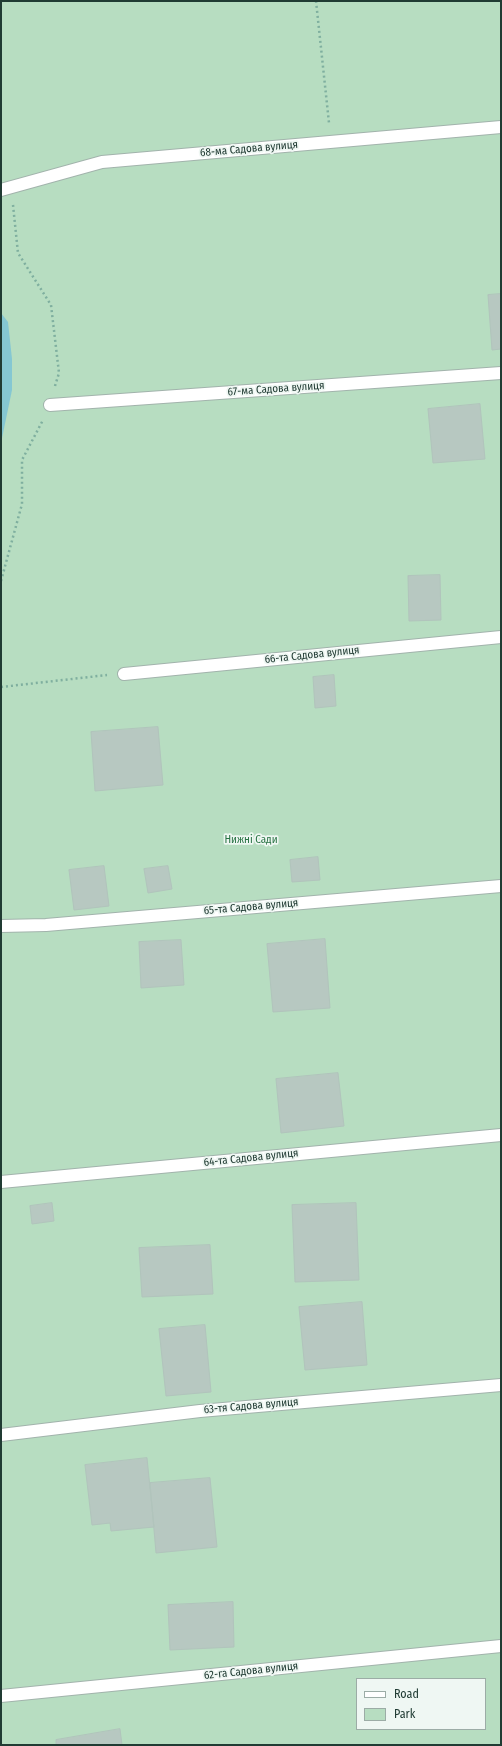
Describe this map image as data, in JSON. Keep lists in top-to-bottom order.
{
  "streets": {
    "street": [
      "68-ма Садова вулиця",
      "67-ма Садова вулиця",
      "66-та Садова вулиця",
      "65-та Садова вулиця",
      "64-та Садова вулиця",
      "63-тя Садова вулиця",
      "62-га Садова вулиця"
    ]
  },
  "parks": ["Нижні Сади"],
  "legend": ["Road", "Park"]
}
